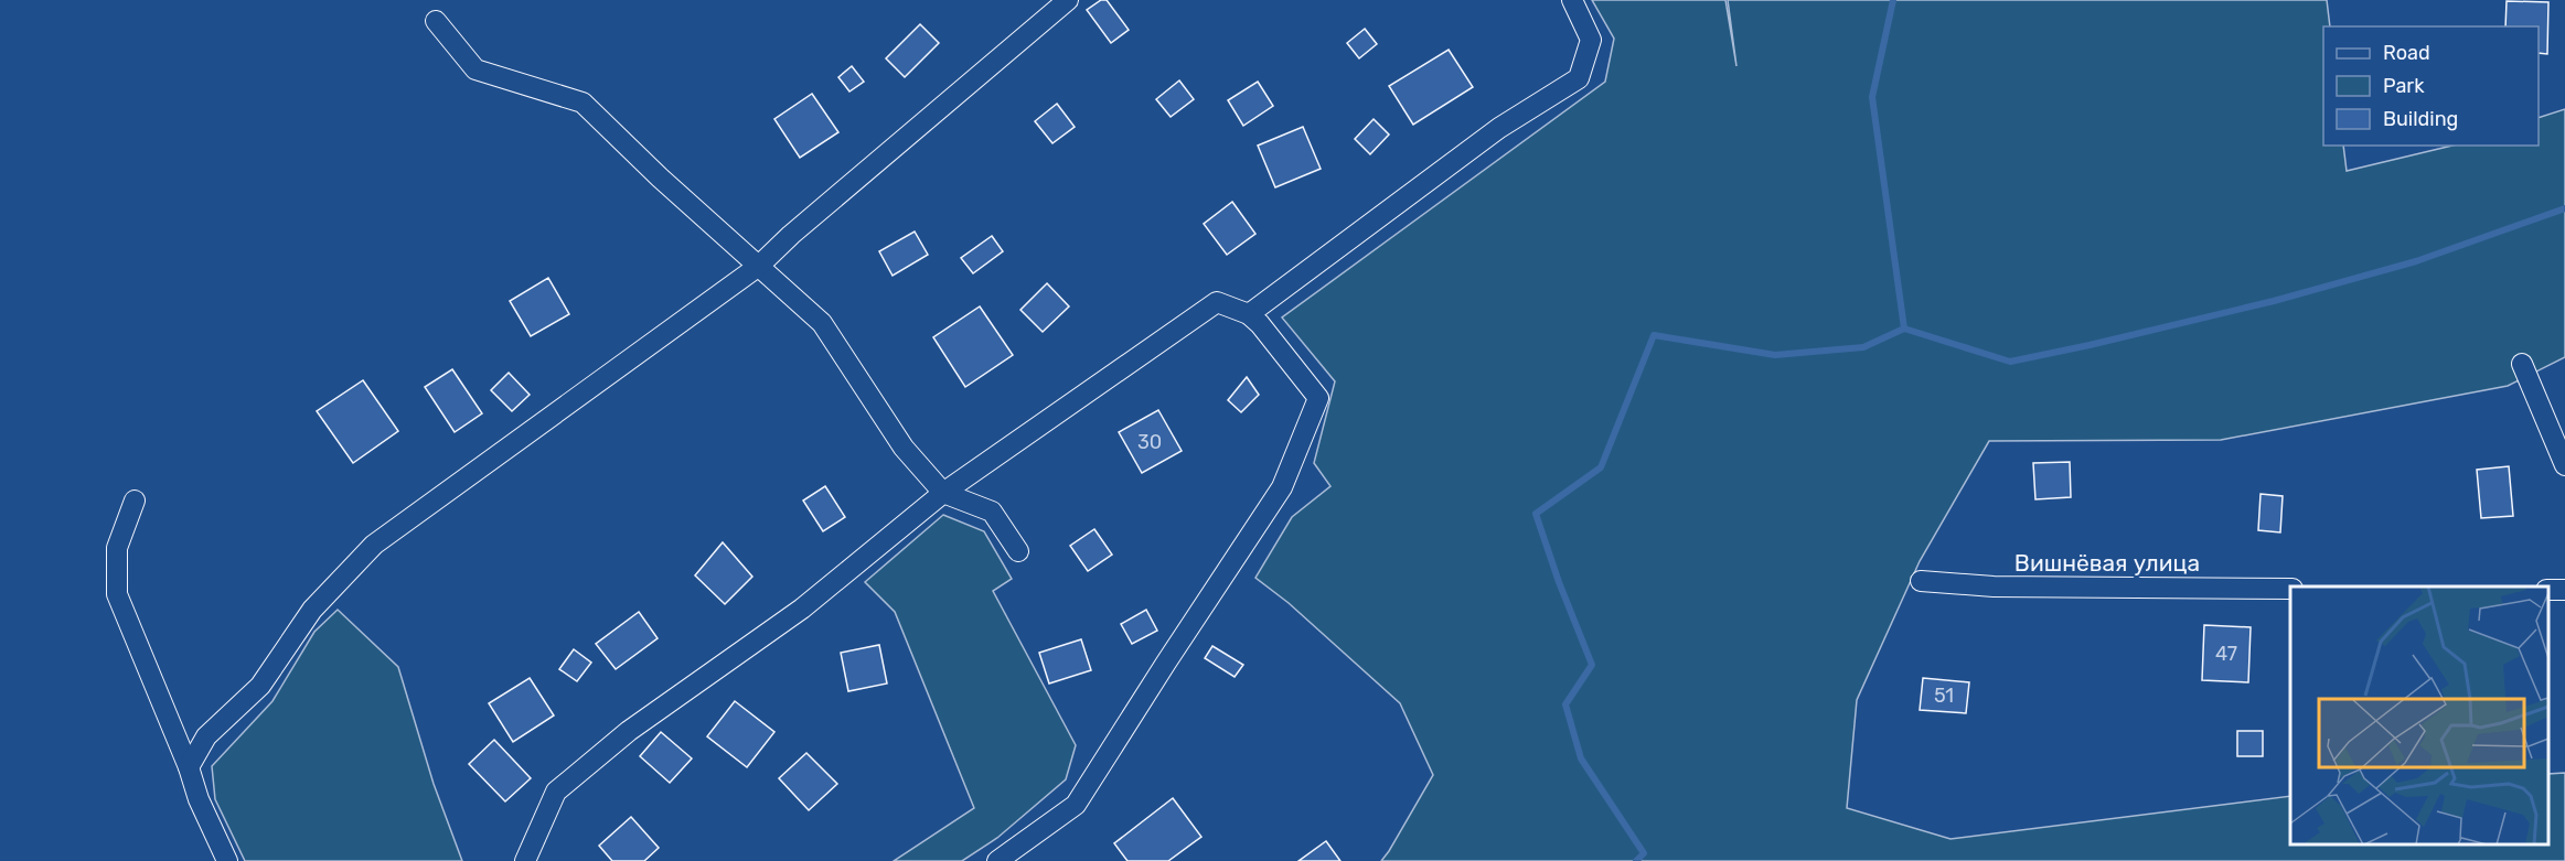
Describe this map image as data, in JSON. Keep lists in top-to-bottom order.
{
  "streets": {
    "street": ["Вишнёвая улица"]
  },
  "house_numbers": ["30", "47", "51"],
  "legend": ["Road", "Park", "Building"]
}
